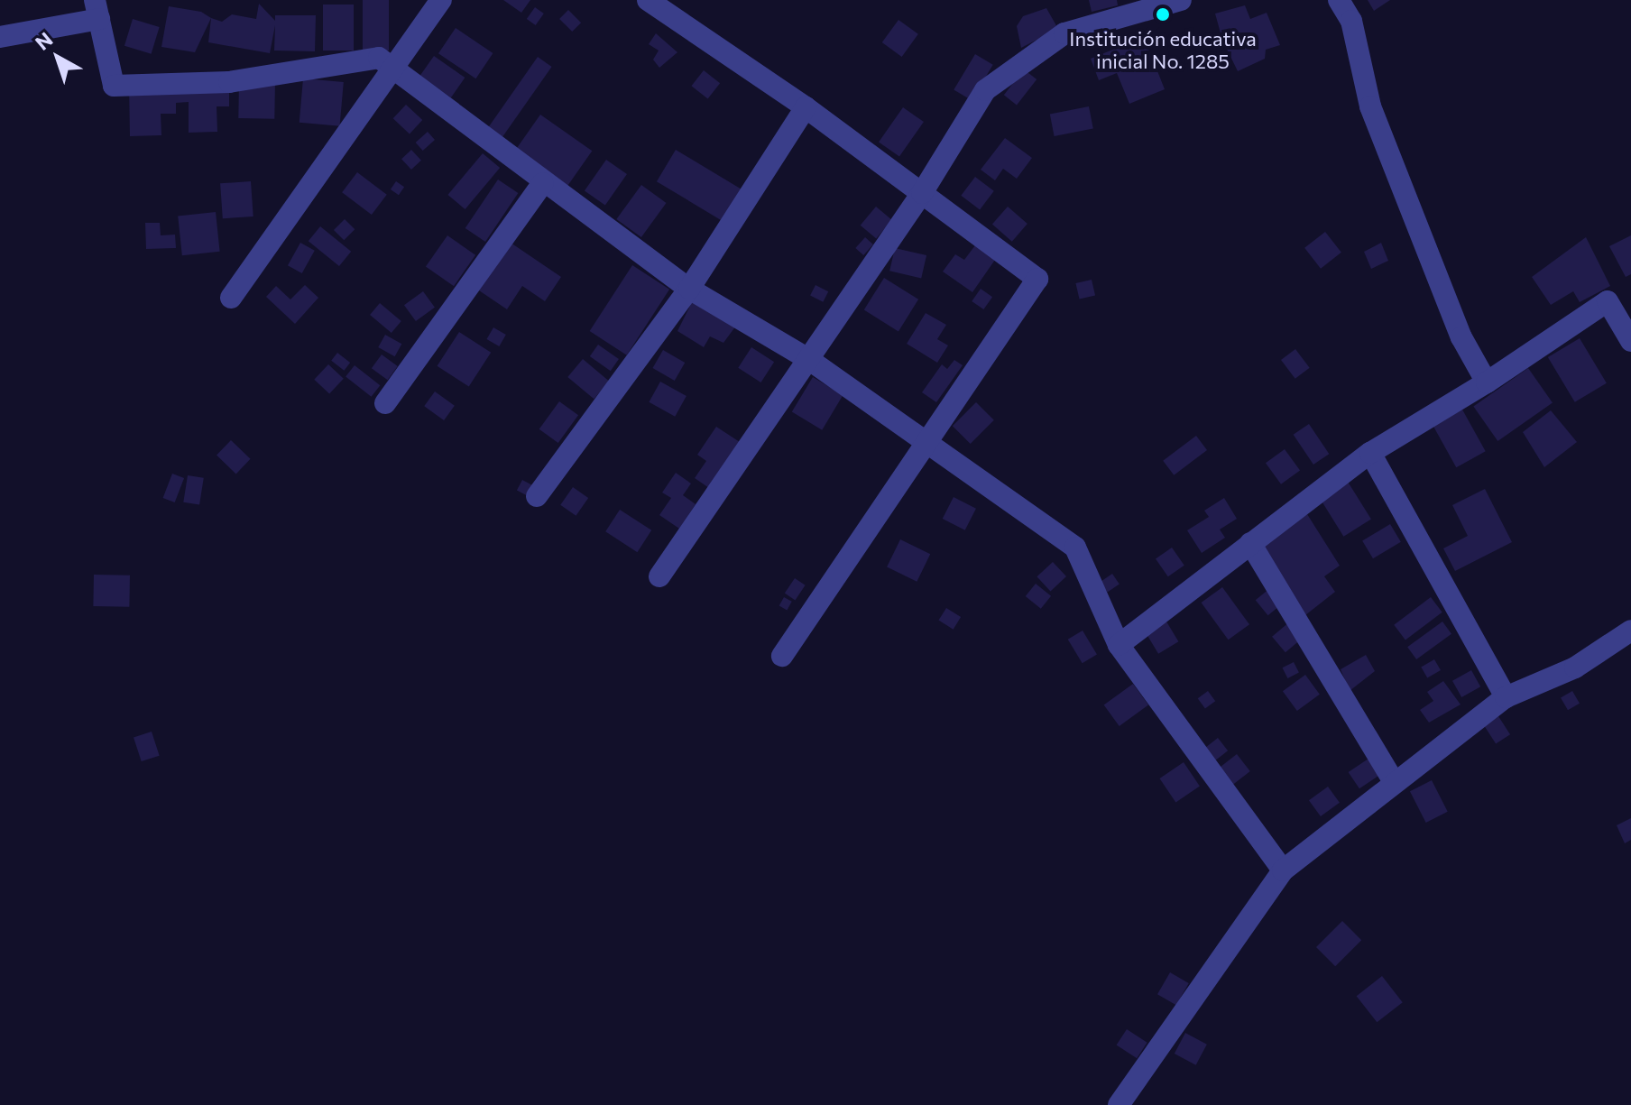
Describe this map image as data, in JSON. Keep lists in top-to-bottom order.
{
  "places": ["Institución educativa inicial No. 1285"],
  "north": "top left"
}
